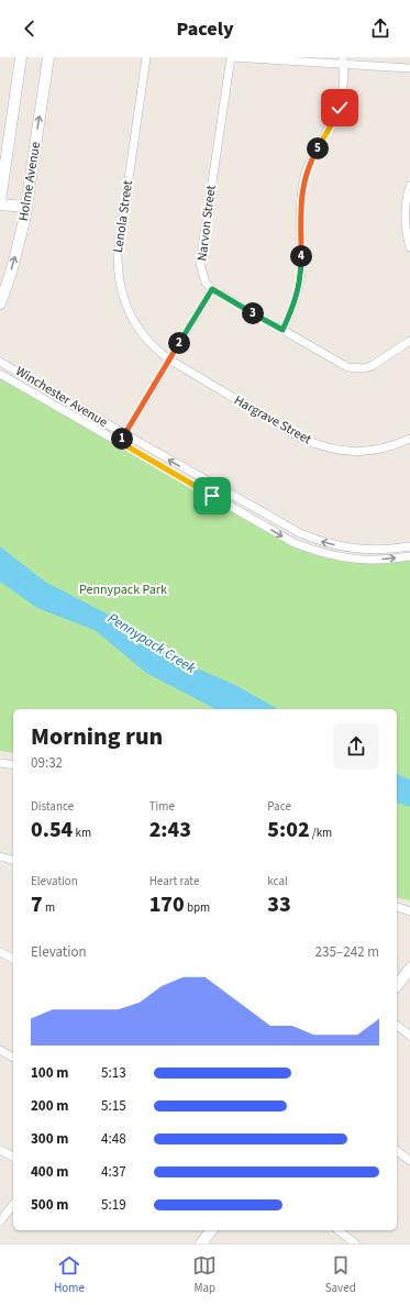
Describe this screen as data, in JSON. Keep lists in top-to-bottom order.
{
  "streets": {
    "main road": ["Holme Avenue"],
    "street": [
      "Lenola Street",
      "Narvon Street",
      "Winchester Avenue",
      "Hargrave Street"
    ]
  },
  "crossings": [
    ["Lenola Street", "Hargrave Street"]
  ],
  "water": ["Pennypack Creek"],
  "parks": ["Pennypack Park"],
  "page": {
    "header": "Pacely",
    "pins": [
      "5",
      "4",
      "3",
      "2",
      "1"
    ],
    "heading": ["Morning run", "09:32"],
    "stats": [
      ["Distance", "0.54 km"],
      ["Time", "2:43"],
      ["Pace", "5:02 /km"],
      ["Elevation", "7 m"],
      ["Heart rate", "170 bpm"],
      ["kcal", "33"]
    ],
    "chart": ["Elevation", "235–242 m"],
    "list": [
      {
        "name": "100 m",
        "note": "5:13"
      },
      {
        "name": "200 m",
        "note": "5:15"
      },
      {
        "name": "300 m",
        "note": "4:48"
      },
      {
        "name": "400 m",
        "note": "4:37"
      },
      {
        "name": "500 m",
        "note": "5:19"
      }
    ],
    "tabs": ["Home", "Map", "Saved"]
  }
}
